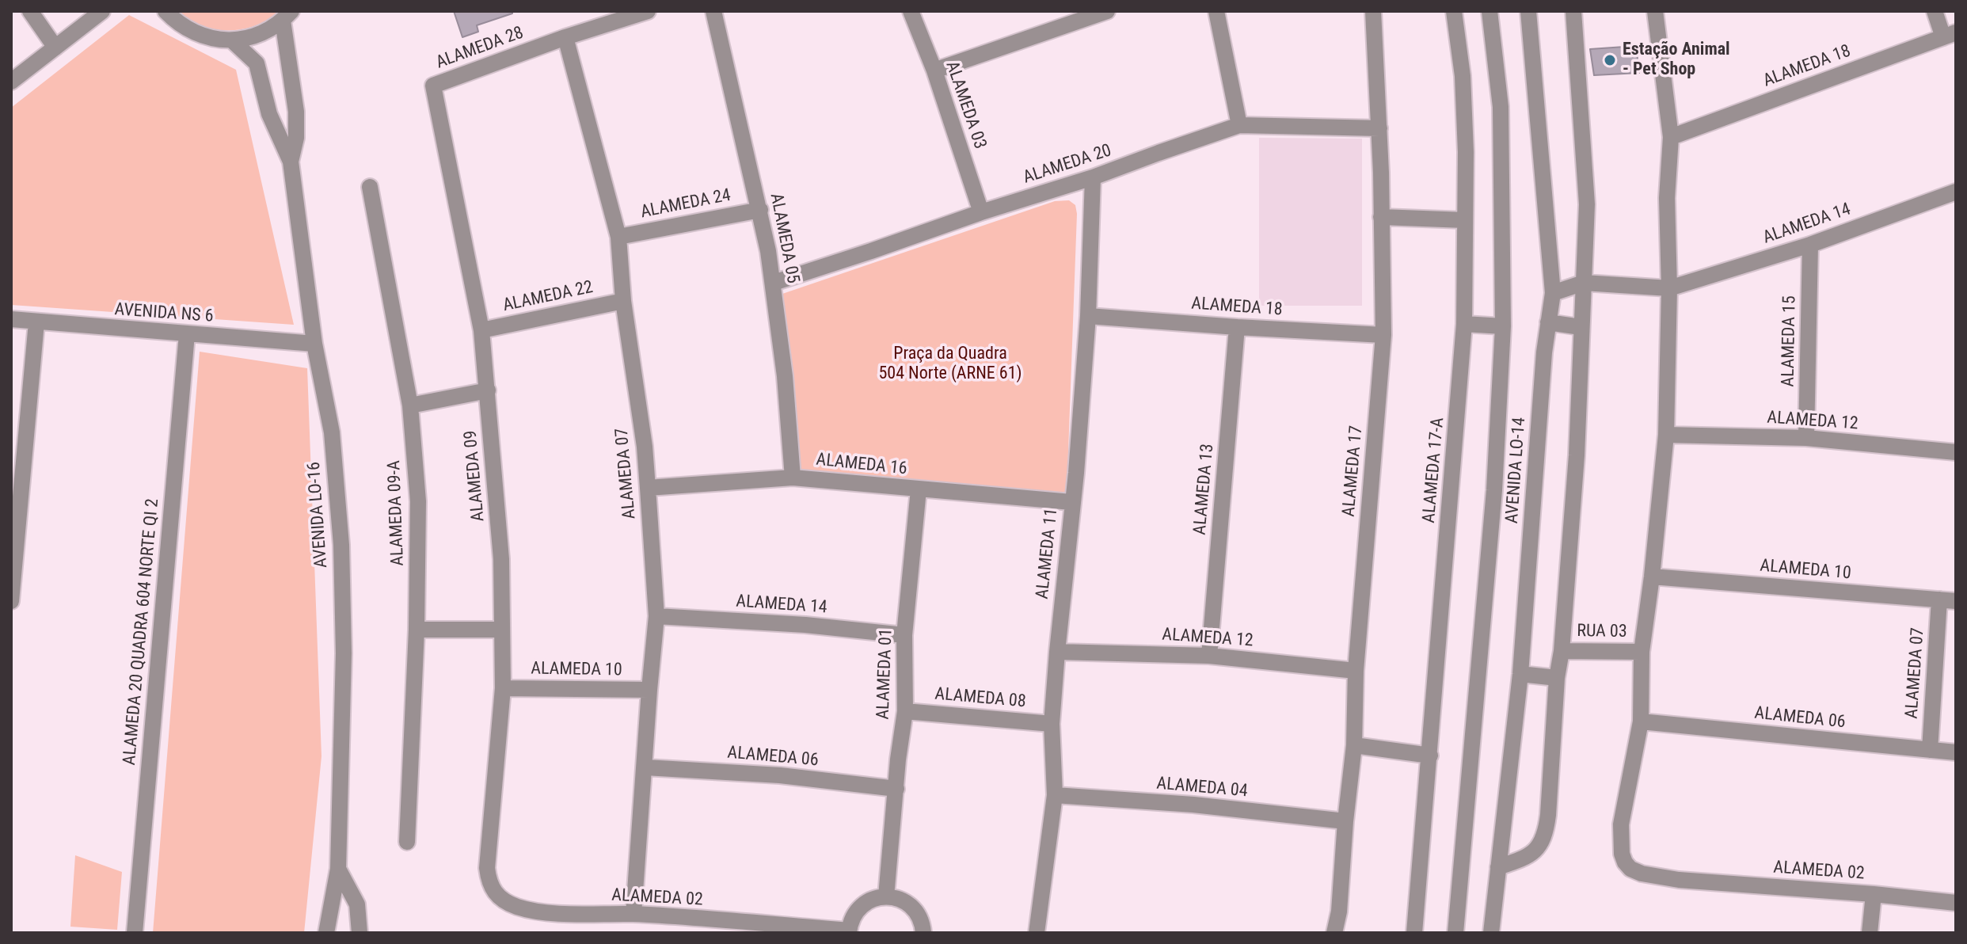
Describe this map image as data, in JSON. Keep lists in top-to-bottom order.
{
  "streets": {
    "street": [
      "ALAMEDA 28",
      "ALAMEDA 18",
      "ALAMEDA 03",
      "ALAMEDA 20",
      "ALAMEDA 24",
      "ALAMEDA 14",
      "ALAMEDA 05",
      "ALAMEDA 22",
      "AVENIDA NS 6",
      "ALAMEDA 15",
      "ALAMEDA 12",
      "ALAMEDA 16",
      "ALAMEDA 17-A",
      "AVENIDA LO-14",
      "ALAMEDA 17",
      "ALAMEDA 07",
      "ALAMEDA 09",
      "ALAMEDA 13",
      "ALAMEDA 09-A",
      "AVENIDA LO-16",
      "ALAMEDA 11",
      "ALAMEDA 10",
      "ALAMEDA 20 QUADRA 604 NORTE QI 2",
      "RUA 03",
      "ALAMEDA 01",
      "ALAMEDA 08",
      "ALAMEDA 06",
      "ALAMEDA 04",
      "ALAMEDA 02"
    ]
  },
  "crossings": [
    ["ALAMEDA 28", "ALAMEDA 07"],
    ["ALAMEDA 28", "ALAMEDA 09"],
    ["ALAMEDA 18", "ALAMEDA 17"],
    ["ALAMEDA 18", "ALAMEDA 13"],
    ["ALAMEDA 18", "ALAMEDA 11"],
    ["ALAMEDA 03", "ALAMEDA 20"],
    ["ALAMEDA 20", "ALAMEDA 05"],
    ["ALAMEDA 20", "ALAMEDA 17"],
    ["ALAMEDA 20", "ALAMEDA 11"],
    ["ALAMEDA 24", "ALAMEDA 05"],
    ["ALAMEDA 24", "ALAMEDA 07"],
    ["ALAMEDA 14", "ALAMEDA 15"],
    ["ALAMEDA 14", "ALAMEDA 07"],
    ["ALAMEDA 14", "ALAMEDA 01"],
    ["ALAMEDA 05", "ALAMEDA 16"],
    ["ALAMEDA 22", "ALAMEDA 07"],
    ["ALAMEDA 22", "ALAMEDA 09"],
    ["AVENIDA NS 6", "AVENIDA LO-16"],
    ["AVENIDA NS 6", "ALAMEDA 20 QUADRA 604 NORTE QI 2"],
    ["ALAMEDA 15", "ALAMEDA 12"],
    ["ALAMEDA 12", "ALAMEDA 17"],
    ["ALAMEDA 12", "ALAMEDA 13"],
    ["ALAMEDA 12", "ALAMEDA 11"],
    ["ALAMEDA 16", "ALAMEDA 07"],
    ["ALAMEDA 16", "ALAMEDA 11"],
    ["ALAMEDA 16", "ALAMEDA 01"],
    ["ALAMEDA 17", "ALAMEDA 04"],
    ["ALAMEDA 07", "ALAMEDA 10"],
    ["ALAMEDA 07", "ALAMEDA 06"],
    ["ALAMEDA 07", "ALAMEDA 02"],
    ["ALAMEDA 09", "ALAMEDA 10"],
    ["ALAMEDA 09", "ALAMEDA 02"],
    ["ALAMEDA 11", "ALAMEDA 08"],
    ["ALAMEDA 11", "ALAMEDA 04"],
    ["ALAMEDA 01", "ALAMEDA 08"],
    ["ALAMEDA 01", "ALAMEDA 06"],
    ["ALAMEDA 06", "ALAMEDA 02"]
  ],
  "parks": ["Praça da Quadra 504 Norte (ARNE 61)"],
  "places": ["Estação Animal - Pet Shop"]
}
